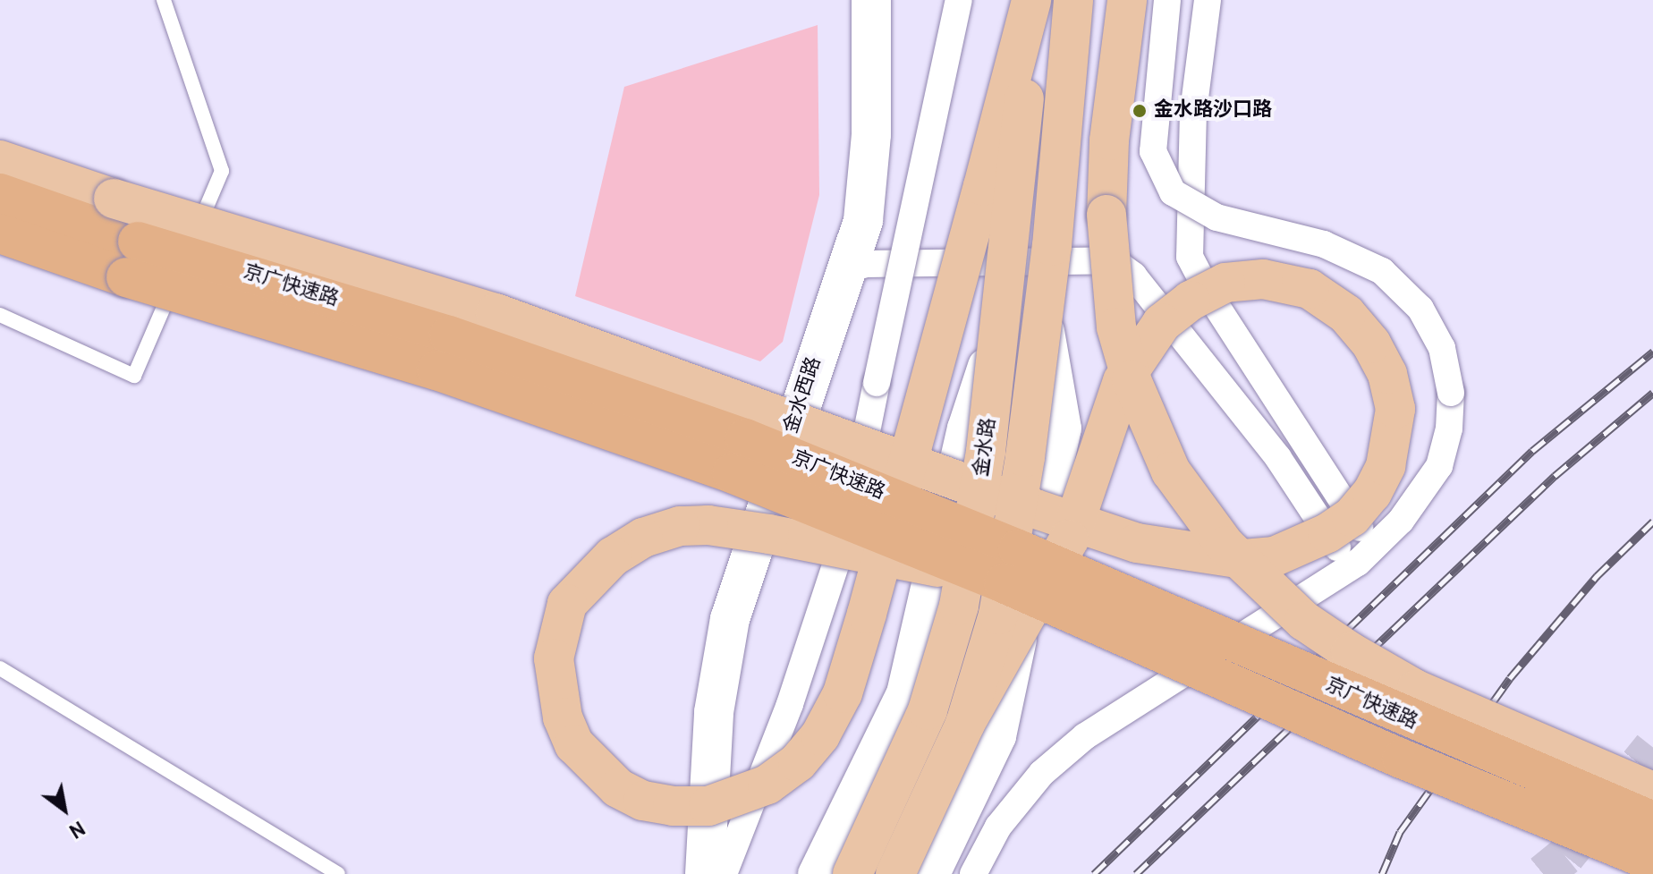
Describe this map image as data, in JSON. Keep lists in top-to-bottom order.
{
  "streets": {
    "highway": ["京广快速路"],
    "main road": ["金水西路", "金水路"]
  },
  "places": ["金水路沙口路"],
  "north": "bottom right"
}
